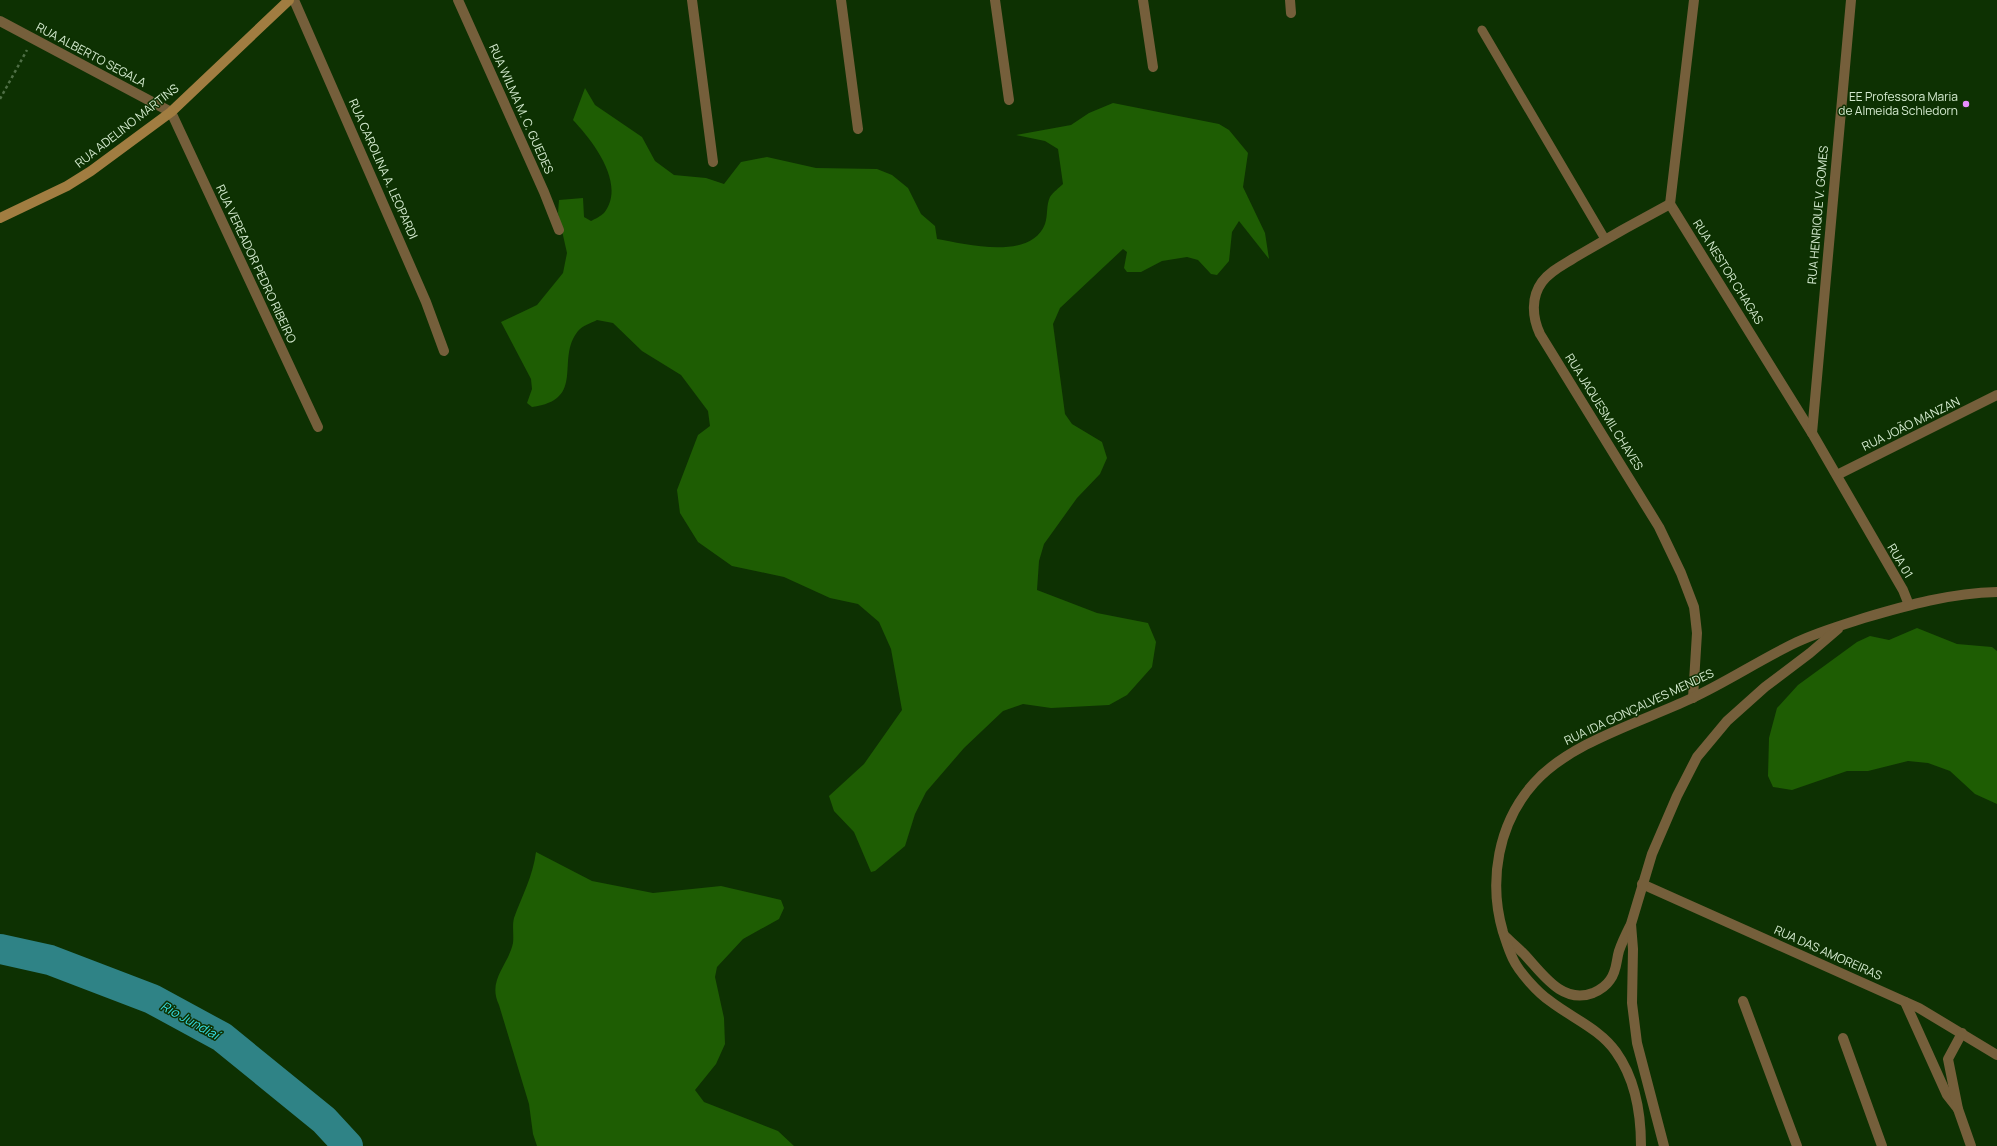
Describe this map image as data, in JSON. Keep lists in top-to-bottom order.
{
  "streets": {
    "street": [
      "RUA ALBERTO SEGALA",
      "RUA WILMA M. C. GUEDES",
      "RUA ADELINO MARTINS",
      "RUA CAROLINA A. LEOPARDI",
      "RUA HENRIQUE V. GOMES",
      "RUA VEREADOR PEDRO RIBEIRO",
      "RUA NESTOR CHAGAS",
      "RUA JAQUESMIL CHAVES",
      "RUA JOÃO MANZAN",
      "RUA 01",
      "RUA IDA GONÇALVES MENDES",
      "RUA DAS AMOREIRAS"
    ]
  },
  "crossings": [
    ["RUA ALBERTO SEGALA", "RUA ADELINO MARTINS"],
    ["RUA ALBERTO SEGALA", "RUA VEREADOR PEDRO RIBEIRO"],
    ["RUA ADELINO MARTINS", "RUA VEREADOR PEDRO RIBEIRO"],
    ["RUA HENRIQUE V. GOMES", "RUA NESTOR CHAGAS"],
    ["RUA NESTOR CHAGAS", "RUA JAQUESMIL CHAVES"],
    ["RUA NESTOR CHAGAS", "RUA JOÃO MANZAN"],
    ["RUA NESTOR CHAGAS", "RUA 01"],
    ["RUA JAQUESMIL CHAVES", "RUA IDA GONÇALVES MENDES"],
    ["RUA 01", "RUA IDA GONÇALVES MENDES"],
    ["RUA IDA GONÇALVES MENDES", "RUA DAS AMOREIRAS"]
  ],
  "water": ["Rio Jundiaí"],
  "places": ["EE Professora Maria de Almeida Schledorn"]
}
